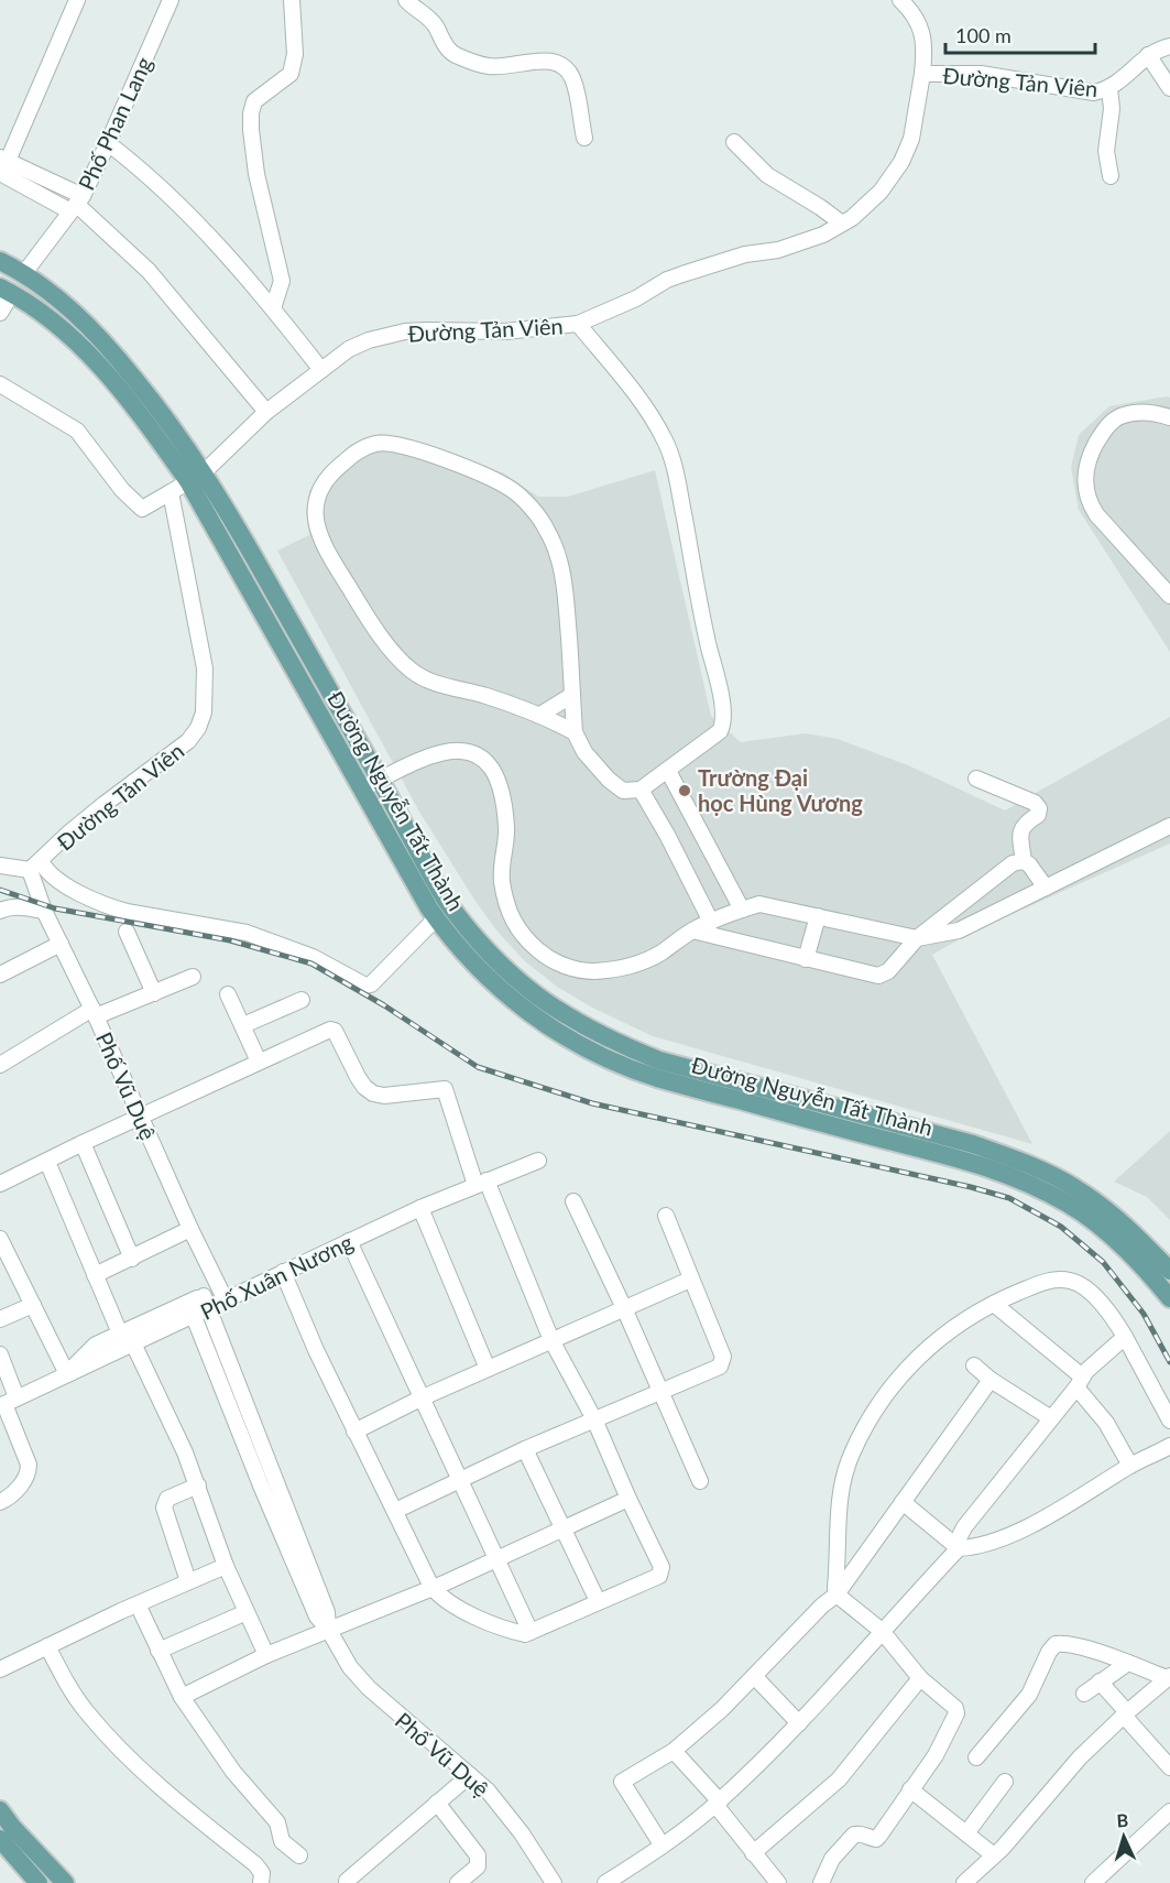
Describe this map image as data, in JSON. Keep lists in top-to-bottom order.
{
  "streets": {
    "main road": ["Đường Nguyễn Tất Thành"],
    "street": [
      "Đường Tản Viên",
      "Phố Phan Lang",
      "Phố Vũ Duệ",
      "Phố Xuân Nương"
    ]
  },
  "crossings": [
    ["Đường Tản Viên", "Đường Nguyễn Tất Thành"],
    ["Đường Tản Viên", "Phố Vũ Duệ"],
    ["Phố Phan Lang", "Đường Nguyễn Tất Thành"],
    ["Phố Vũ Duệ", "Phố Xuân Nương"]
  ],
  "places": ["Trường Đại học Hùng Vương"],
  "scale_bar": "100 m",
  "north": "top"
}
